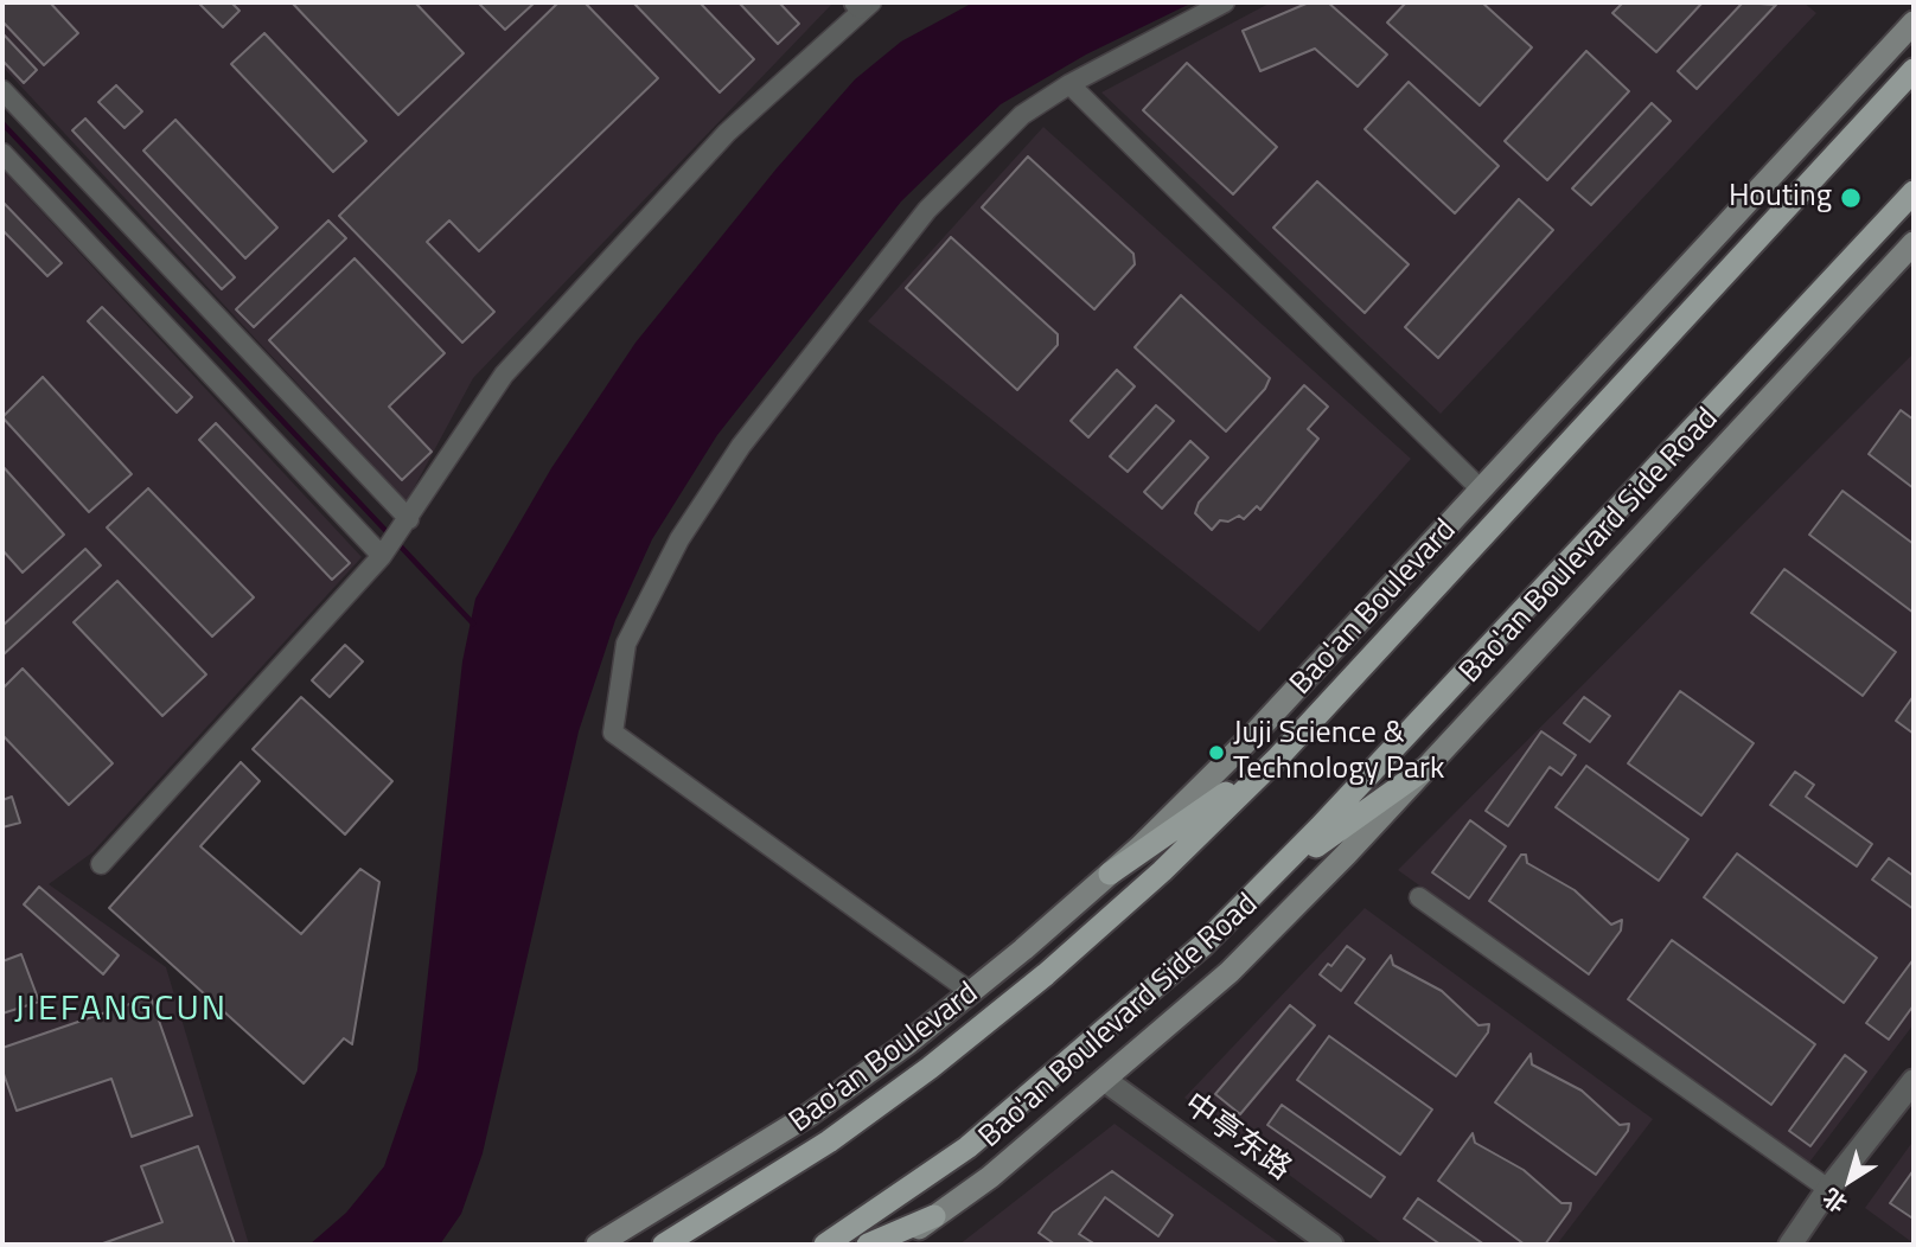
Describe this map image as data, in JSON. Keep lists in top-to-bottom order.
{
  "streets": {
    "main road": ["Bao'an Boulevard Side Road", "Bao'an Boulevard"],
    "street": ["中亭东路"]
  },
  "crossings": [
    ["Bao'an Boulevard Side Road", "中亭东路"]
  ],
  "districts": ["JIEFANGCUN"],
  "places": ["Houting", "Juji Science & Technology Park"],
  "north": "bottom left"
}
